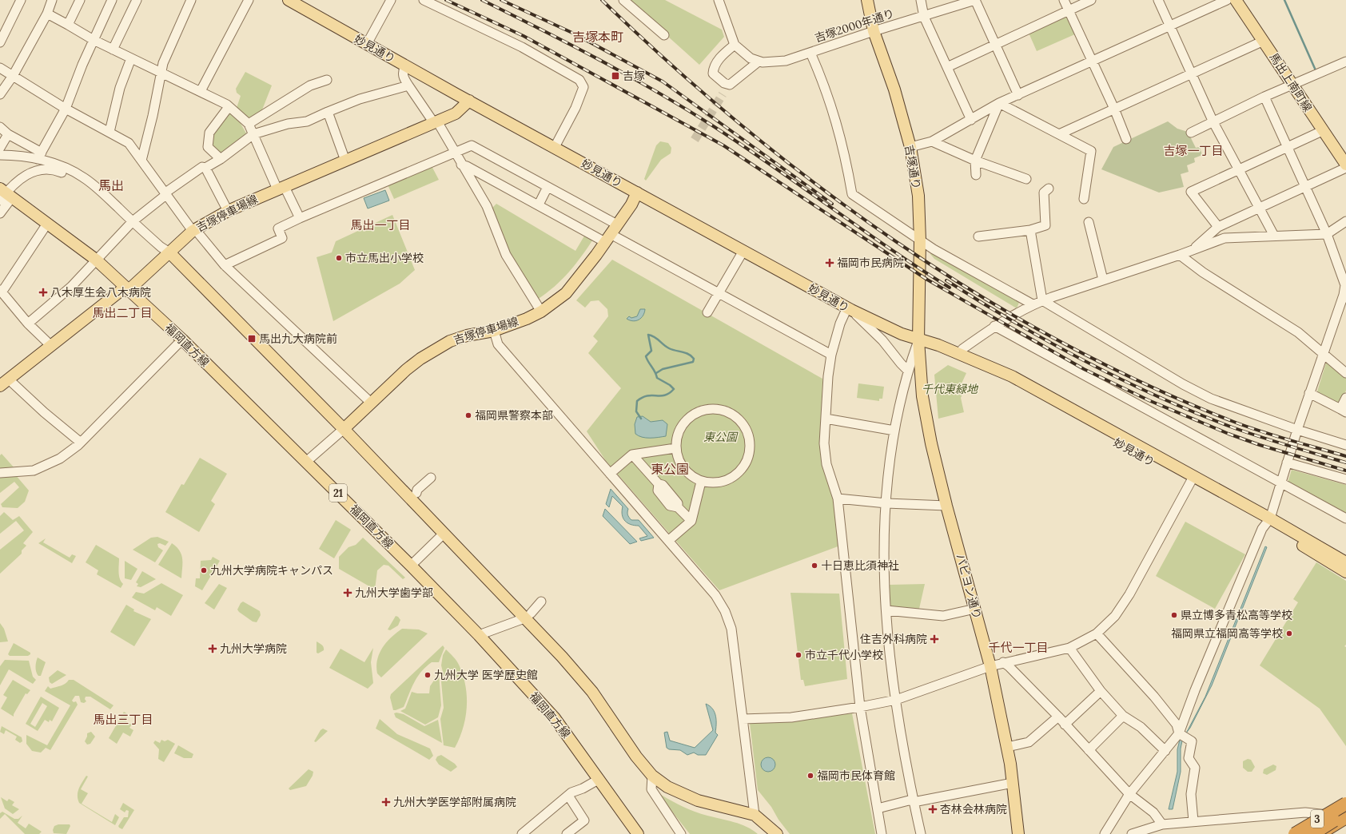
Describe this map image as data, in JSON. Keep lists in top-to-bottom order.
{
  "streets": {
    "highway": ["3"],
    "main road": [
      "妙見通り",
      "馬出上南町線",
      "吉塚通り",
      "吉塚停車場線",
      "福岡直方線",
      "21",
      "パピヨン通り"
    ],
    "street": ["吉塚2000年通り"]
  },
  "crossings": [
    ["吉塚2000年通り", "吉塚通り"],
    ["妙見通り", "吉塚通り"],
    ["妙見通り", "吉塚停車場線"],
    ["妙見通り", "パピヨン通り"],
    ["吉塚通り", "パピヨン通り"],
    ["吉塚停車場線", "福岡直方線"]
  ],
  "districts": [
    "吉塚本町",
    "吉塚一丁目",
    "馬出",
    "馬出一丁目",
    "馬出二丁目",
    "東公園",
    "千代一丁目",
    "馬出三丁目"
  ],
  "parks": ["千代東緑地", "東公園"],
  "places": {
    "transit": ["吉塚", "馬出九大病院前"],
    "other": [
      "市立馬出小学校",
      "福岡県警察本部",
      "十日恵比須神社",
      "九州大学病院キャンパス",
      "県立博多青松高等学校",
      "福岡県立福岡高等学校",
      "市立千代小学校",
      "九州大学 医学歴史館",
      "福岡市民体育館"
    ],
    "health": [
      "福岡市民病院",
      "八木厚生会八木病院",
      "九州大学歯学部",
      "住吉外科病院",
      "九州大学病院",
      "九州大学医学部附属病院",
      "杏林会林病院"
    ]
  }
}
